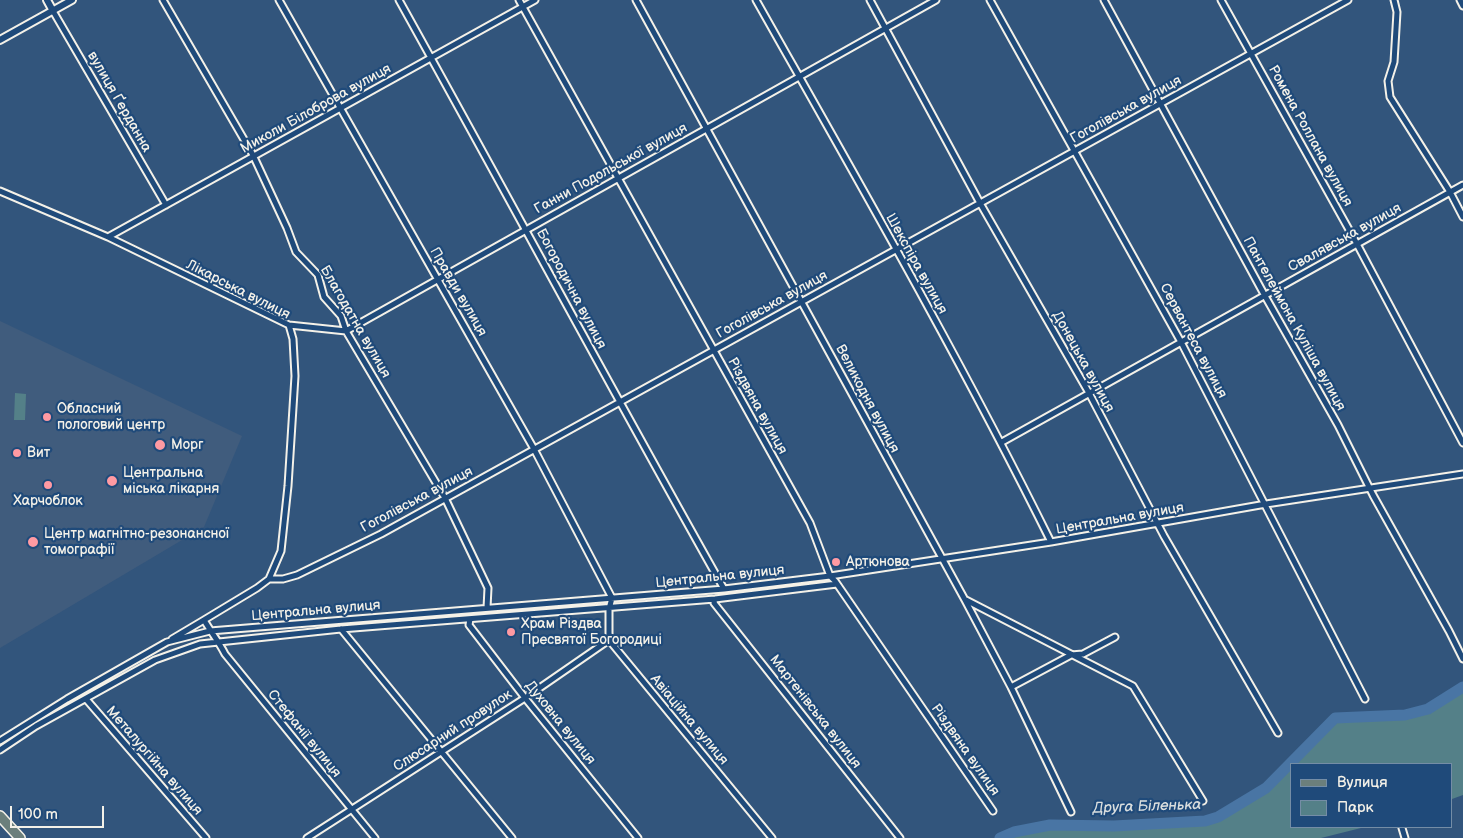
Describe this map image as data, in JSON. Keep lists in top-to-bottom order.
{
  "streets": {
    "street": [
      "вулиця Ґерданна",
      "Миколи Білоброва вулиця",
      "Гоголівська вулиця",
      "Ромена Роллана вулиця",
      "Ганни Подольської вулиця",
      "Свалявська вулиця",
      "Шекспіра вулиця",
      "Богородична вулиця",
      "Лікарська вулиця",
      "Правди вулиця",
      "Благодатна вулиця",
      "Пантелеймона Куліша вулиця",
      "Сервантеса вулиця",
      "Донецька вулиця",
      "Великодня вулиця",
      "Різдвяна вулиця",
      "Центральна вулиця",
      "Мартенівська вулиця",
      "Авіаційна вулиця",
      "Духовна вулиця",
      "Слюсарний провулок",
      "Стефанії вулиця",
      "Металургійна вулиця"
    ]
  },
  "crossings": [
    ["вулиця Ґерданна", "Миколи Білоброва вулиця"],
    ["Миколи Білоброва вулиця", "Богородична вулиця"],
    ["Миколи Білоброва вулиця", "Лікарська вулиця"],
    ["Миколи Білоброва вулиця", "Правди вулиця"],
    ["Миколи Білоброва вулиця", "Благодатна вулиця"],
    ["Миколи Білоброва вулиця", "Різдвяна вулиця"],
    ["Гоголівська вулиця", "Ромена Роллана вулиця"],
    ["Гоголівська вулиця", "Шекспіра вулиця"],
    ["Гоголівська вулиця", "Богородична вулиця"],
    ["Гоголівська вулиця", "Лікарська вулиця"],
    ["Гоголівська вулиця", "Правди вулиця"],
    ["Гоголівська вулиця", "Благодатна вулиця"],
    ["Гоголівська вулиця", "Пантелеймона Куліша вулиця"],
    ["Гоголівська вулиця", "Сервантеса вулиця"],
    ["Гоголівська вулиця", "Донецька вулиця"],
    ["Гоголівська вулиця", "Великодня вулиця"],
    ["Гоголівська вулиця", "Різдвяна вулиця"],
    ["Гоголівська вулиця", "Центральна вулиця"],
    ["Ромена Роллана вулиця", "Свалявська вулиця"],
    ["Ганни Подольської вулиця", "Шекспіра вулиця"],
    ["Ганни Подольської вулиця", "Богородична вулиця"],
    ["Ганни Подольської вулиця", "Правди вулиця"],
    ["Ганни Подольської вулиця", "Благодатна вулиця"],
    ["Ганни Подольської вулиця", "Донецька вулиця"],
    ["Ганни Подольської вулиця", "Великодня вулиця"],
    ["Ганни Подольської вулиця", "Різдвяна вулиця"],
    ["Свалявська вулиця", "Шекспіра вулиця"],
    ["Свалявська вулиця", "Пантелеймона Куліша вулиця"],
    ["Свалявська вулиця", "Сервантеса вулиця"],
    ["Свалявська вулиця", "Донецька вулиця"],
    ["Шекспіра вулиця", "Центральна вулиця"],
    ["Богородична вулиця", "Центральна вулиця"],
    ["Правди вулиця", "Центральна вулиця"],
    ["Благодатна вулиця", "Центральна вулиця"],
    ["Пантелеймона Куліша вулиця", "Центральна вулиця"],
    ["Сервантеса вулиця", "Центральна вулиця"],
    ["Донецька вулиця", "Центральна вулиця"],
    ["Великодня вулиця", "Центральна вулиця"],
    ["Різдвяна вулиця", "Центральна вулиця"],
    ["Центральна вулиця", "Мартенівська вулиця"],
    ["Центральна вулиця", "Духовна вулиця"],
    ["Центральна вулиця", "Стефанії вулиця"],
    ["Центральна вулиця", "Металургійна вулиця"],
    ["Авіаційна вулиця", "Слюсарний провулок"],
    ["Духовна вулиця", "Слюсарний провулок"],
    ["Слюсарний провулок", "Стефанії вулиця"]
  ],
  "water": ["Друга Біленька"],
  "places": [
    "Обласний пологовий центр",
    "Морг",
    "Вит",
    "Центральна міська лікарня",
    "Харчоблок",
    "Центр магнітно-резонансної томографії",
    "Артюнова",
    "Храм Різдва Пресвятої Богородиці"
  ],
  "legend": ["Вулиця", "Парк"],
  "scale_bar": "100 m"
}
